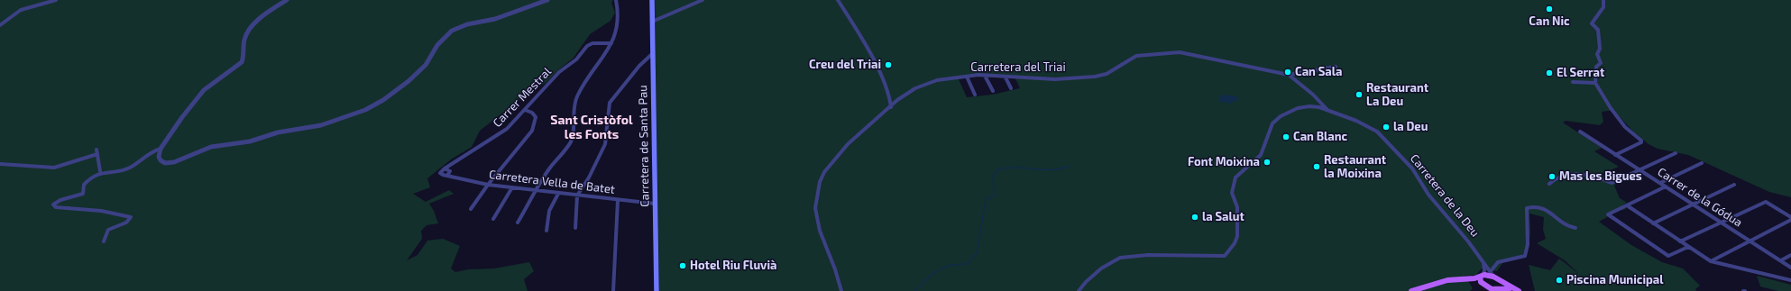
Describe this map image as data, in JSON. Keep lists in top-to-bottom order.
{
  "streets": {
    "main road": ["Carretera de Santa Pau"],
    "street": [
      "Carretera del Triai",
      "Carrer Mestral",
      "Carretera Vella de Batet",
      "Carretera de la Deu",
      "Carrer de la Gódua"
    ]
  },
  "crossings": [
    ["Carretera del Triai", "Carretera de la Deu"],
    ["Carretera de Santa Pau", "Carretera Vella de Batet"]
  ],
  "districts": ["Sant Cristòfol les Fonts"],
  "places": [
    "Can Nic",
    "Creu del Triai",
    "Can Sala",
    "El Serrat",
    "Restaurant La Deu",
    "la Deu",
    "Can Blanc",
    "Font Moixina",
    "Restaurant la Moixina",
    "Mas les Bigues",
    "la Salut",
    "Hotel Riu Fluvià",
    "Piscina Municipal"
  ]
}
